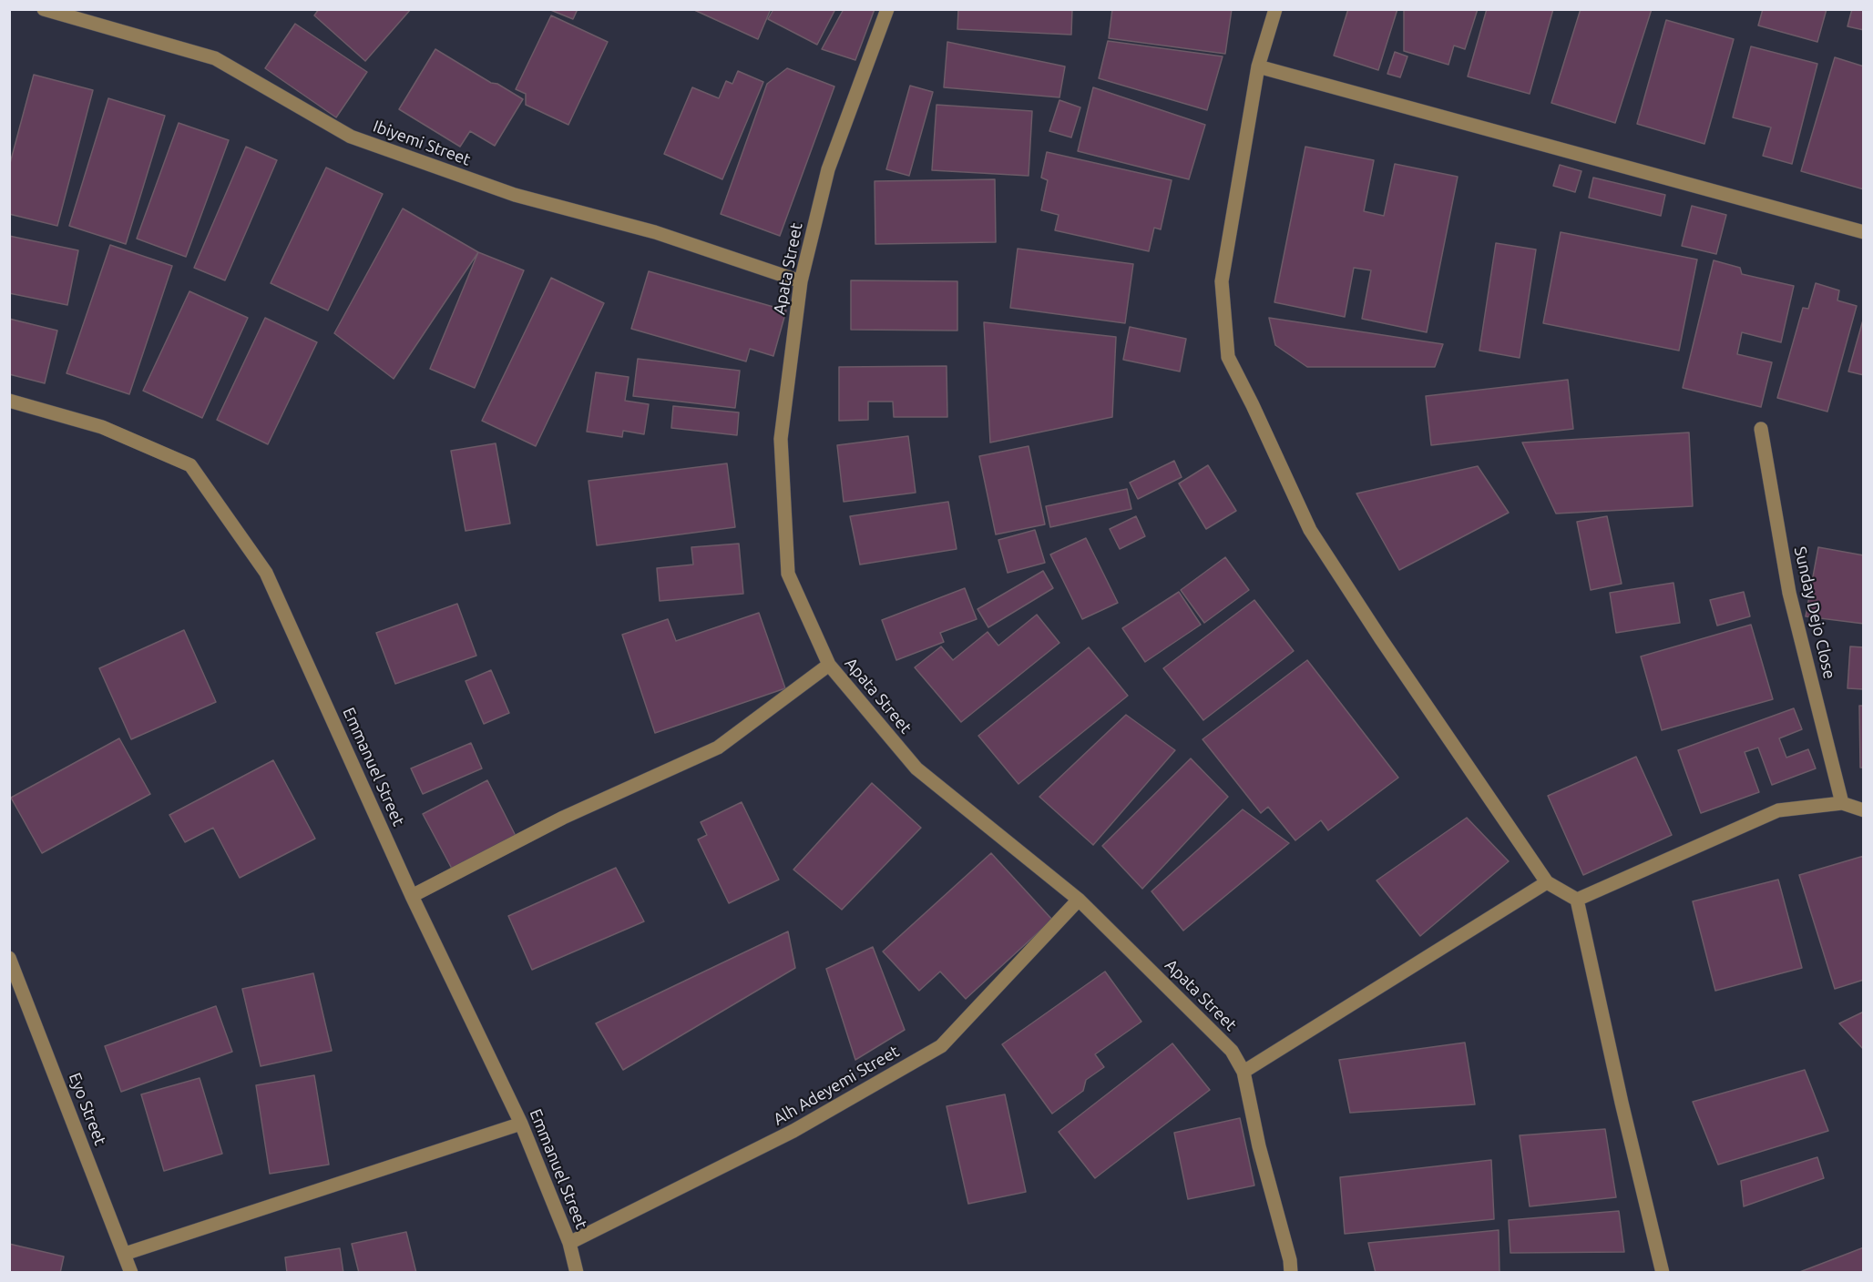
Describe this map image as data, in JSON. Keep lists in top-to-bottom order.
{
  "streets": {
    "street": [
      "Ibiyemi Street",
      "Apata Street",
      "Sunday Dejo Close",
      "Emmanuel Street",
      "Alh Adeyemi Street",
      "Eyo Street"
    ]
  },
  "crossings": [
    ["Ibiyemi Street", "Apata Street"],
    ["Apata Street", "Alh Adeyemi Street"],
    ["Emmanuel Street", "Alh Adeyemi Street"]
  ]
}
